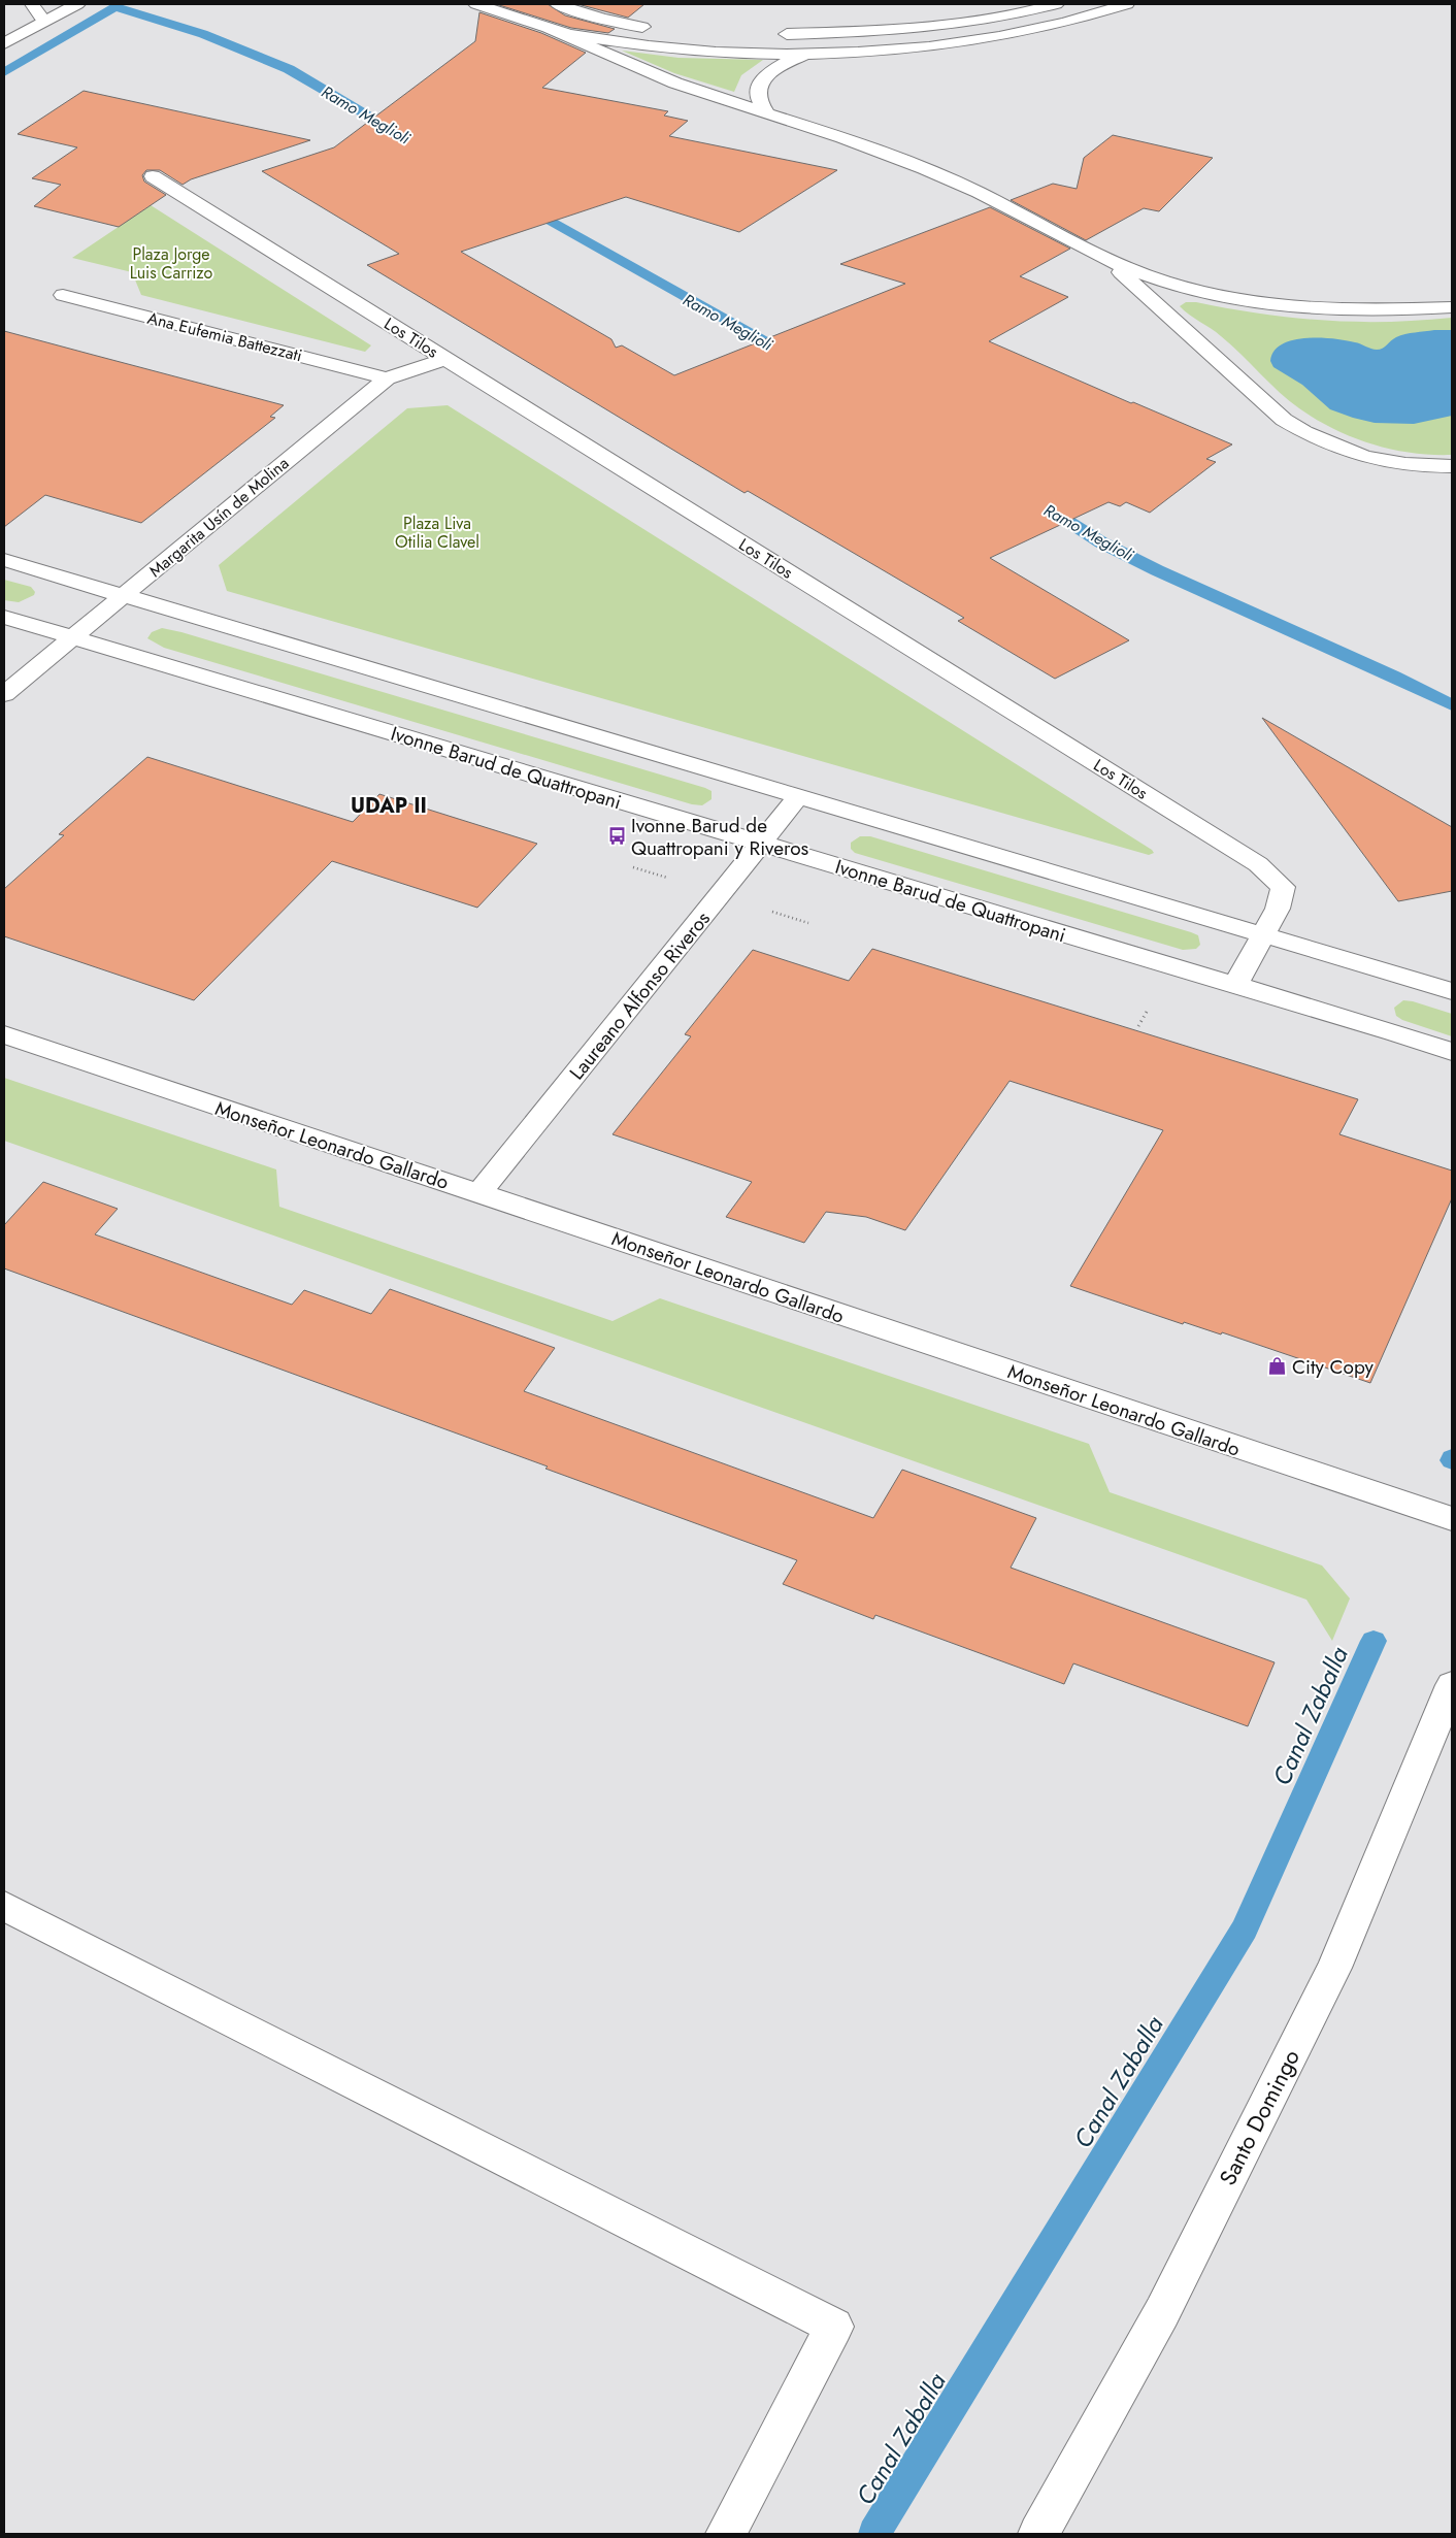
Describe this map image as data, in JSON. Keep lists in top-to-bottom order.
{
  "streets": {
    "street": [
      "Ana Eufemia Battezzati",
      "Los Tilos",
      "Margarita Usín de Molina",
      "Ivonne Barud de Quattropani",
      "Laureano Alfonso Riveros",
      "Monseñor Leonardo Gallardo",
      "Santo Domingo"
    ]
  },
  "crossings": [
    ["Ana Eufemia Battezzati", "Margarita Usín de Molina"],
    ["Los Tilos", "Margarita Usín de Molina"],
    ["Los Tilos", "Ivonne Barud de Quattropani"],
    ["Margarita Usín de Molina", "Ivonne Barud de Quattropani"],
    ["Ivonne Barud de Quattropani", "Laureano Alfonso Riveros"],
    ["Laureano Alfonso Riveros", "Monseñor Leonardo Gallardo"]
  ],
  "districts": ["UDAP II"],
  "water": ["Ramo Meglioli", "Canal Zaballa"],
  "parks": ["Plaza Jorge Luis Carrizo", "Plaza Liva Otilia Clavel"],
  "places": {
    "bus stop": ["Ivonne Barud de Quattropani y Riveros"],
    "shop": ["City Copy"]
  }
}
